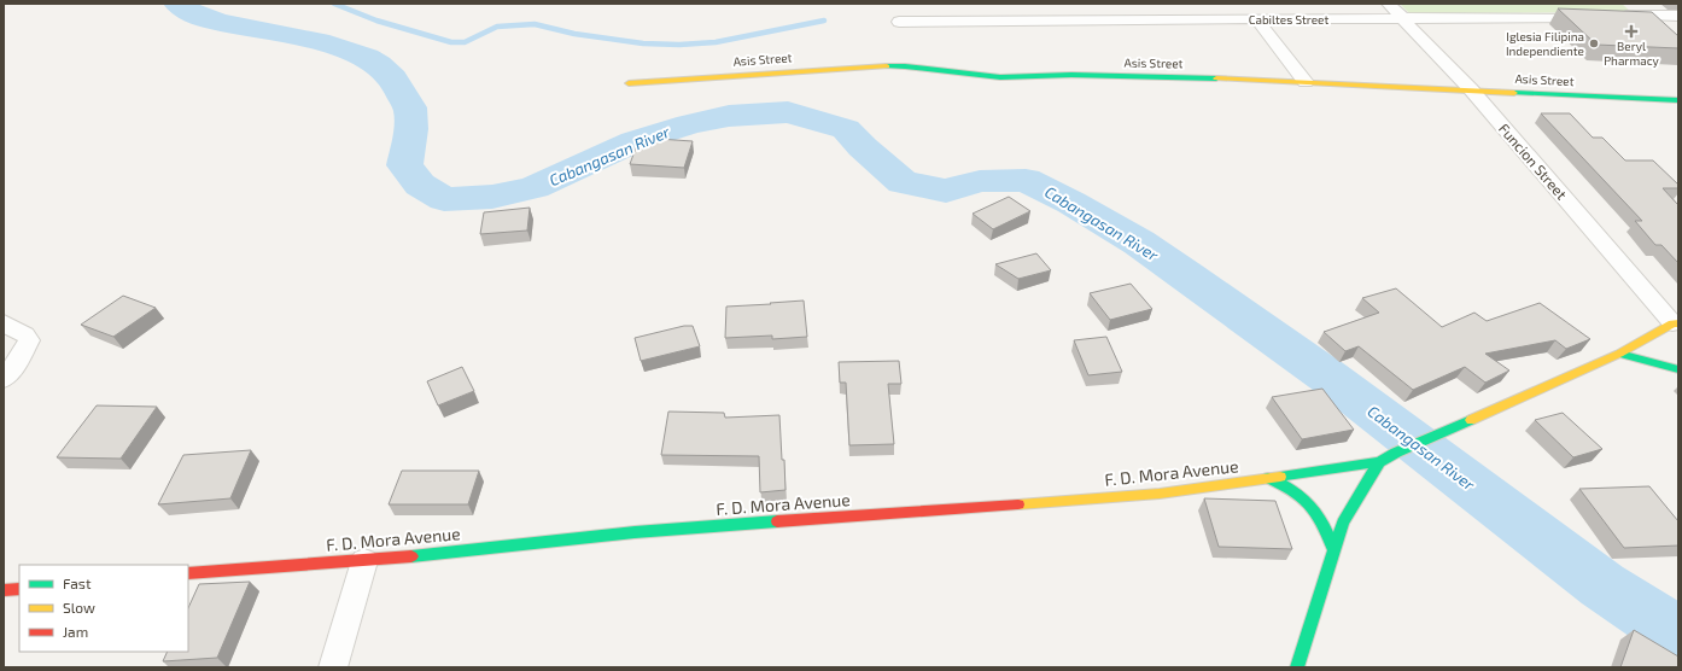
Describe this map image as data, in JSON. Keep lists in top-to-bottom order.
{
  "streets": {
    "street": [
      "Cabiltes Street",
      "Asis Street",
      "Funcion Street",
      "F. D. Mora Avenue"
    ]
  },
  "crossings": [
    ["Cabiltes Street", "Funcion Street"],
    ["Asis Street", "Funcion Street"]
  ],
  "water": ["Cabangasan River"],
  "places": {
    "health": ["Beryl Pharmacy"],
    "other": ["Iglesia Filipina Independiente"]
  },
  "legend": ["Fast", "Slow", "Jam"]
}
